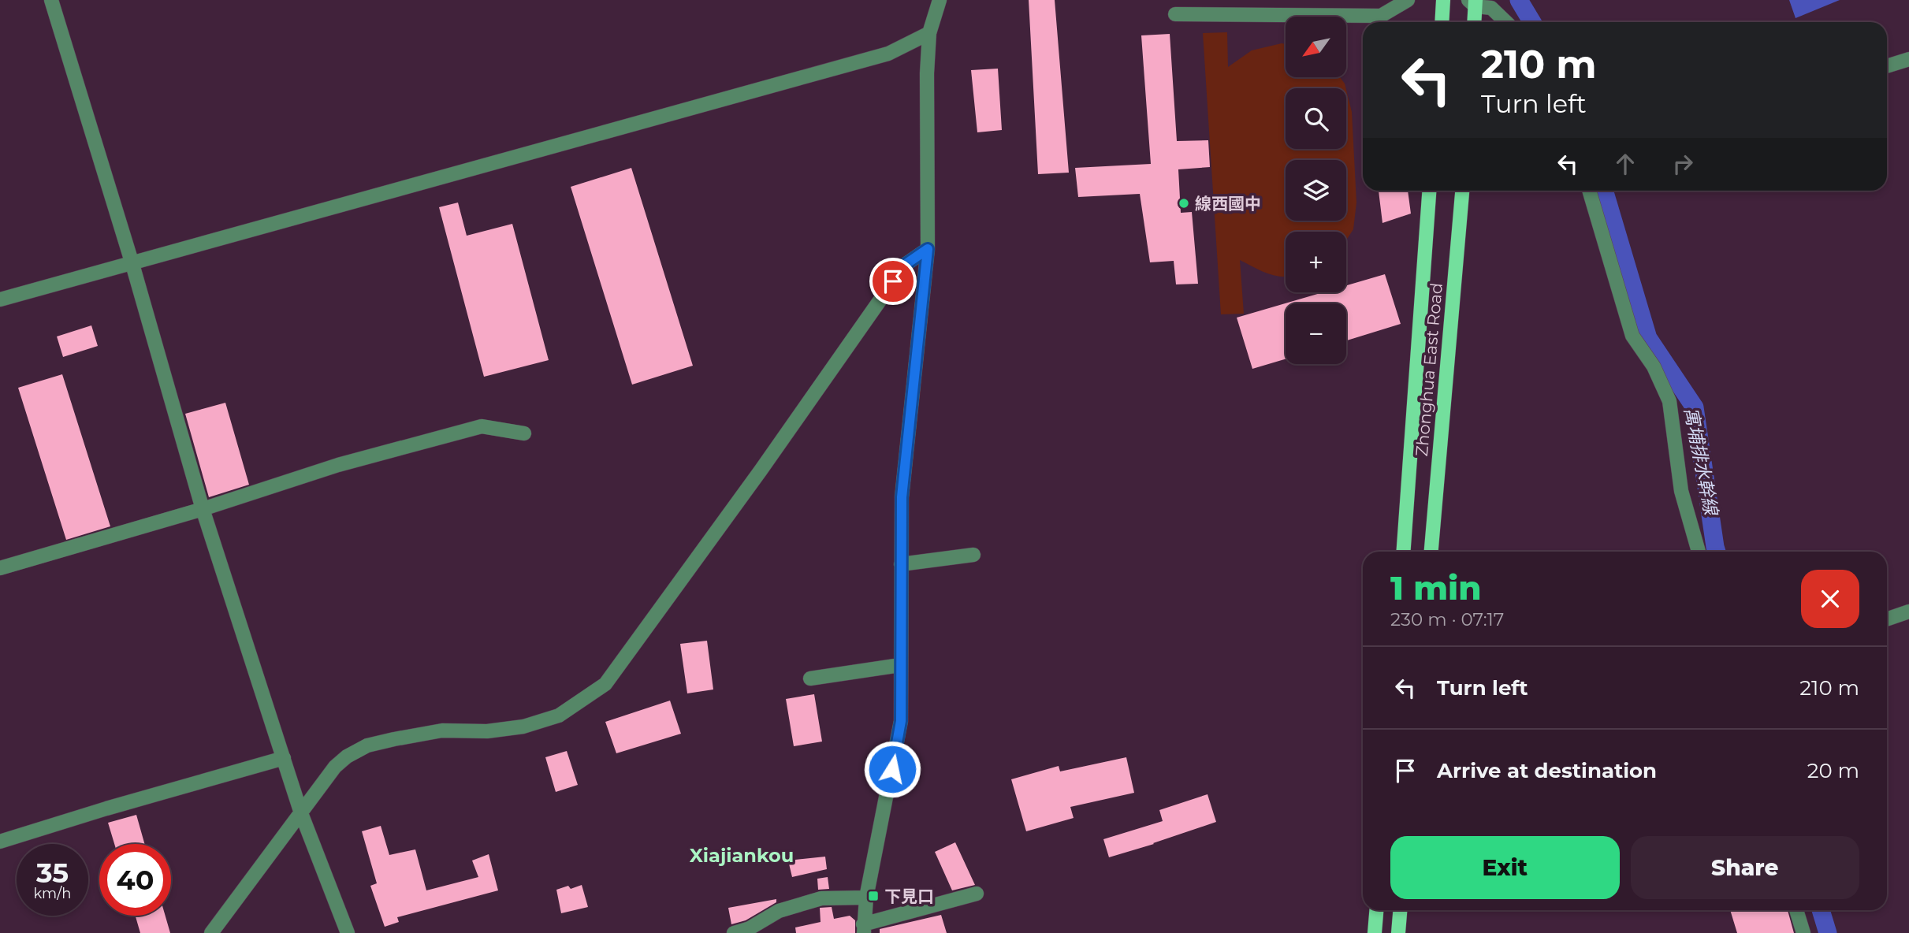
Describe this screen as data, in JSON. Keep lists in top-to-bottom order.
{
  "streets": {
    "main road": ["Zhonghua East Road"]
  },
  "districts": ["Xiajiankou"],
  "water": ["寓埔排水幹線"],
  "places": {
    "other": ["線西國中"],
    "transit": ["下見口"]
  },
  "north": "bottom left",
  "page": {
    "map_buttons": ["+", "−"],
    "turn": ["210 m", "Turn left"],
    "heading": ["1 min", "230 m · 07:17"],
    "list": [
      {
        "name": "Turn left",
        "value": "210 m"
      },
      {
        "name": "Arrive at destination",
        "value": "20 m"
      }
    ],
    "buttons": ["Exit", "Share"],
    "speed": "35 km/h",
    "limit": "40"
  }
}
